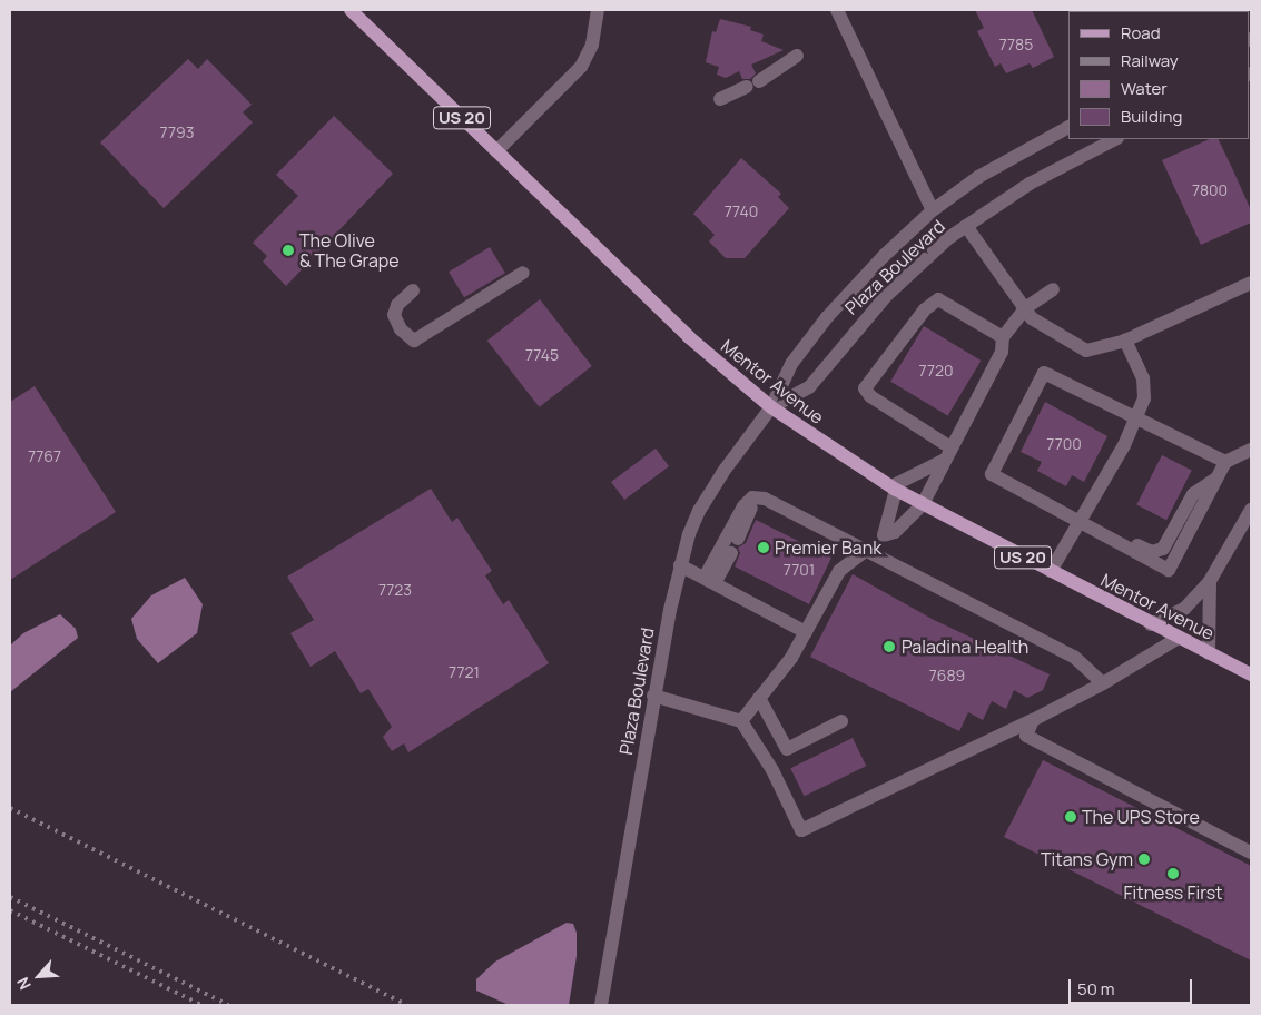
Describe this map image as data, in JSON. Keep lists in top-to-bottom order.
{
  "streets": {
    "main road": ["US 20", "Mentor Avenue"],
    "street": ["Plaza Boulevard"]
  },
  "crossings": [
    ["Plaza Boulevard", "Mentor Avenue"]
  ],
  "places": [
    "The Olive & The Grape",
    "Premier Bank",
    "Paladina Health",
    "The UPS Store",
    "Titans Gym",
    "Fitness First"
  ],
  "house_numbers": [
    "7785",
    "7793",
    "7800",
    "7740",
    "7745",
    "7720",
    "7700",
    "7767",
    "7701",
    "7723",
    "7721",
    "7689"
  ],
  "legend": [
    "Road",
    "Railway",
    "Water",
    "Building"
  ],
  "scale_bar": "50 m",
  "north": "bottom left"
}
